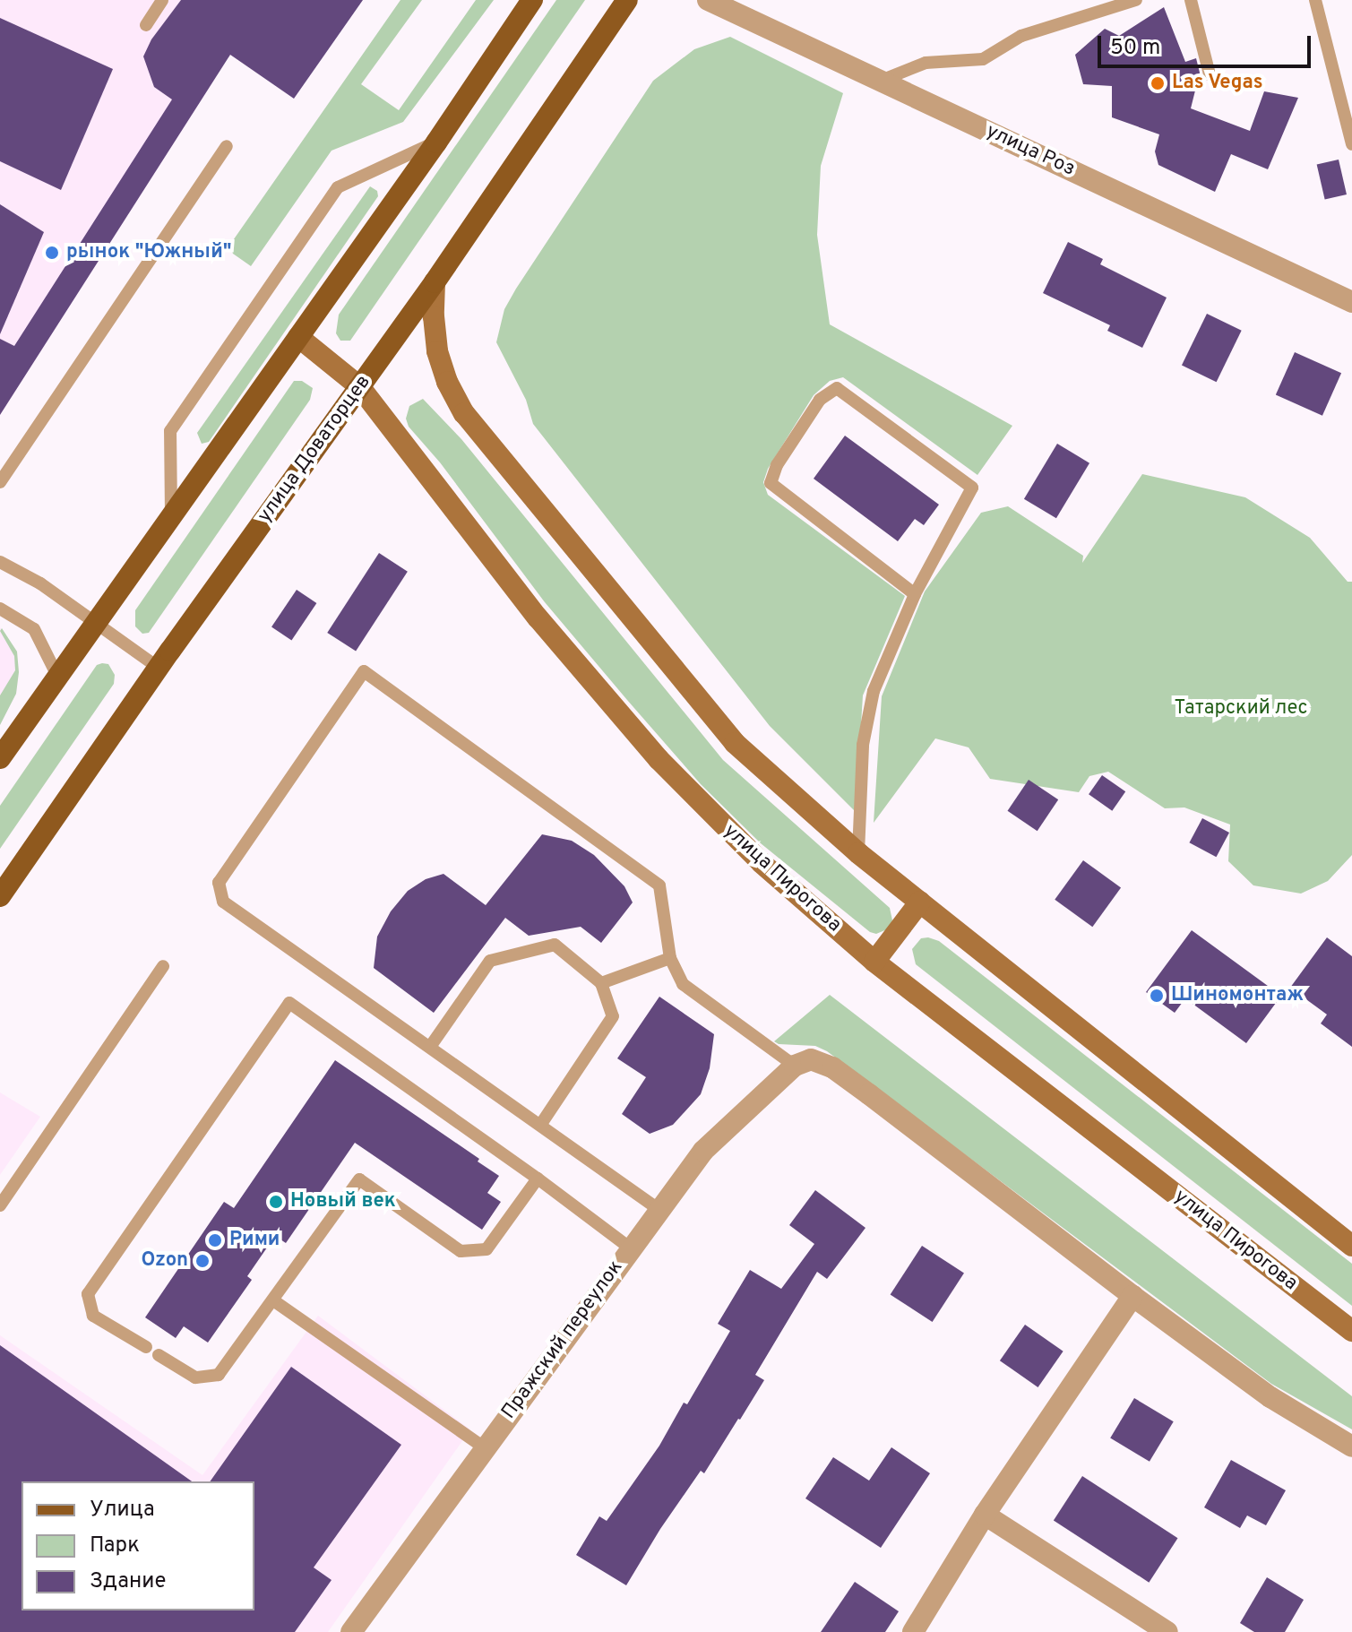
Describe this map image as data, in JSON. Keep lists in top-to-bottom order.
{
  "streets": {
    "main road": ["улица Доваторцев", "улица Пирогова"],
    "street": ["улица Роз", "Пражский переулок"]
  },
  "crossings": [
    ["улица Доваторцев", "улица Пирогова"]
  ],
  "parks": ["Татарский лес"],
  "places": [
    "Las Vegas",
    "рынок \"Южный\"",
    "Шиномонтаж",
    "Новый век",
    "Рими",
    "Ozon"
  ],
  "legend": ["Улица", "Парк", "Здание"],
  "scale_bar": "50 m"
}
